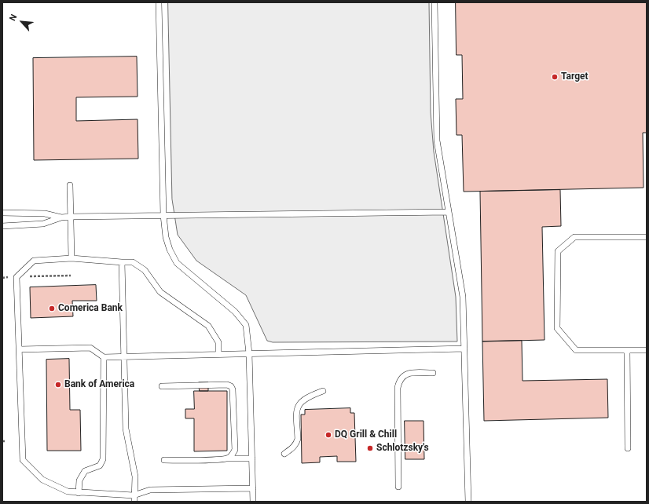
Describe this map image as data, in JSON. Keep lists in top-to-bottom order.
{
  "places": [
    "Target",
    "Comerica Bank",
    "Bank of America",
    "DQ Grill & Chill",
    "Schlotzsky's"
  ],
  "north": "top left"
}
